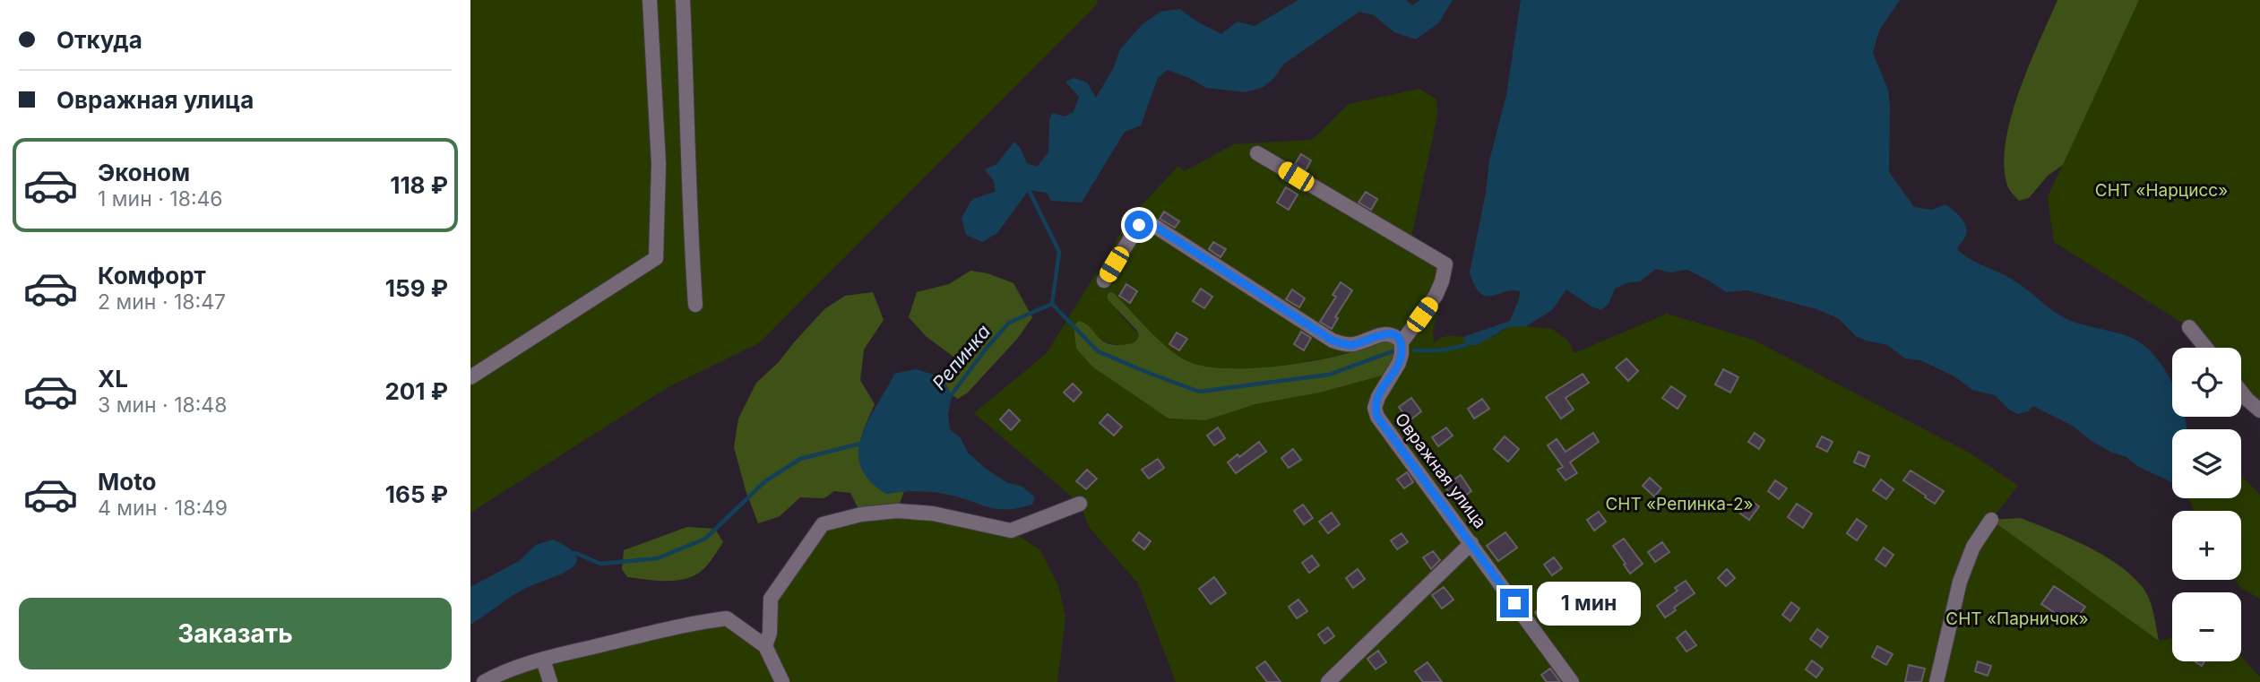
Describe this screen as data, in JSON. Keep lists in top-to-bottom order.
{
  "streets": {
    "street": ["Овражная улица"]
  },
  "water": ["Репинка"],
  "parks": ["СНТ «Нарцисс»", "СНТ «Репинка-2»", "СНТ «Парничок»"],
  "page": {
    "banner": ["Откуда", "Овражная улица"],
    "list": [
      {
        "name": "Эконом",
        "note": "1 мин · 18:46",
        "value": "118 ₽"
      },
      {
        "name": "Комфорт",
        "note": "2 мин · 18:47",
        "value": "159 ₽"
      },
      {
        "name": "XL",
        "note": "3 мин · 18:48",
        "value": "201 ₽"
      },
      {
        "name": "Moto",
        "note": "4 мин · 18:49",
        "value": "165 ₽"
      }
    ],
    "map_buttons": ["+", "−"],
    "bubble": "1 мин",
    "buttons": "Заказать"
  }
}
